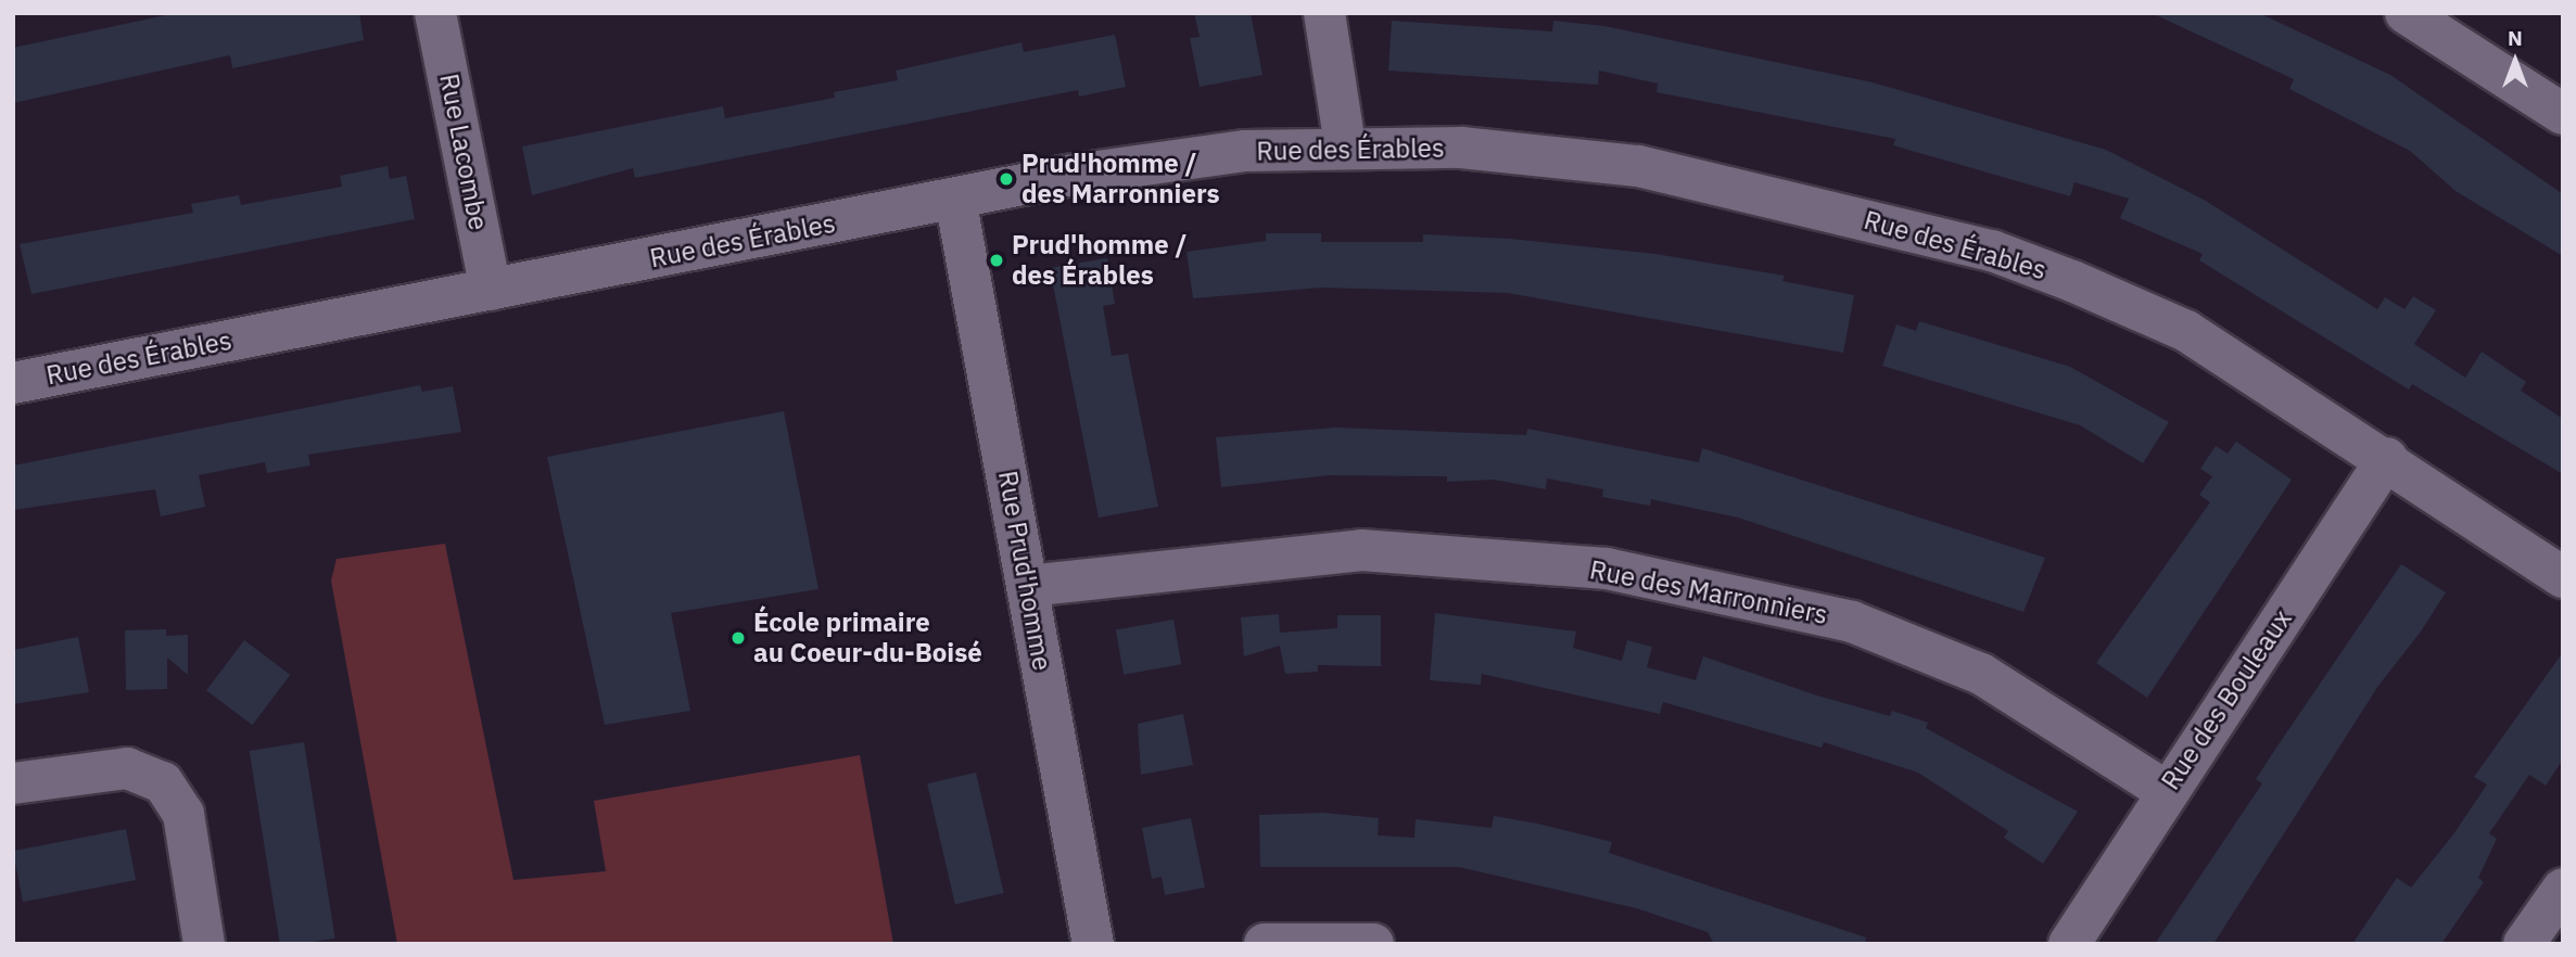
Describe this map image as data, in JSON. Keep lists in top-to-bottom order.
{
  "streets": {
    "street": [
      "Rue des Érables",
      "Rue Lacombe",
      "Rue Prud'homme",
      "Rue des Marronniers",
      "Rue des Bouleaux"
    ]
  },
  "crossings": [
    ["Rue des Érables", "Rue Lacombe"],
    ["Rue des Érables", "Rue Prud'homme"],
    ["Rue des Érables", "Rue des Bouleaux"],
    ["Rue Prud'homme", "Rue des Marronniers"],
    ["Rue des Marronniers", "Rue des Bouleaux"]
  ],
  "places": ["Prud'homme / des Marronniers", "Prud'homme / des Érables", "École primaire au Coeur‑du‑Boisé"],
  "north": "top"
}
